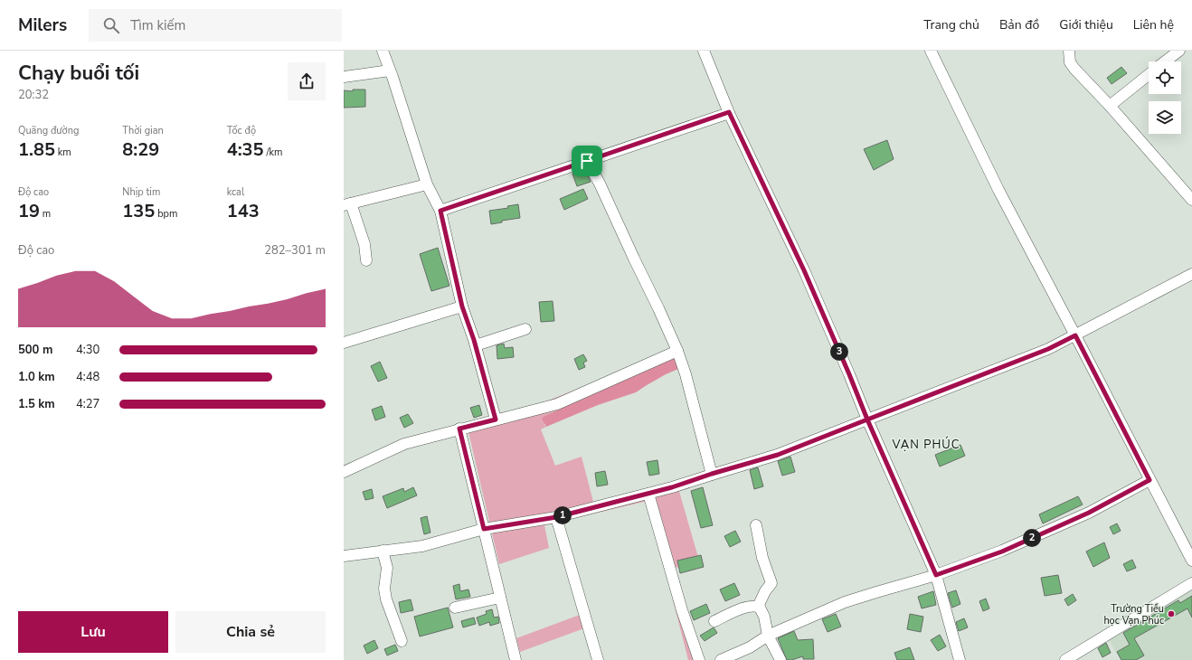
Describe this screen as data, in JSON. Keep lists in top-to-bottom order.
{
  "districts": ["VẠN PHÚC"],
  "places": ["Trường Tiểu học Vạn Phúc"],
  "page": {
    "header": "Milers",
    "search": "Tìm kiếm",
    "nav": [
      "Trang chủ",
      "Bản đồ",
      "Giới thiệu",
      "Liên hệ"
    ],
    "heading": ["Chạy buổi tối", "20:32"],
    "stats": [
      ["Quãng đường", "1.85 km"],
      ["Thời gian", "8:29"],
      ["Tốc độ", "4:35 /km"],
      ["Độ cao", "19 m"],
      ["Nhịp tim", "135 bpm"],
      ["kcal", "143"]
    ],
    "chart": ["Độ cao", "282–301 m"],
    "list": [
      {
        "name": "500 m",
        "note": "4:30"
      },
      {
        "name": "1.0 km",
        "note": "4:48"
      },
      {
        "name": "1.5 km",
        "note": "4:27"
      }
    ],
    "pins": ["3", "1", "2"],
    "buttons": ["Lưu", "Chia sẻ"]
  }
}
